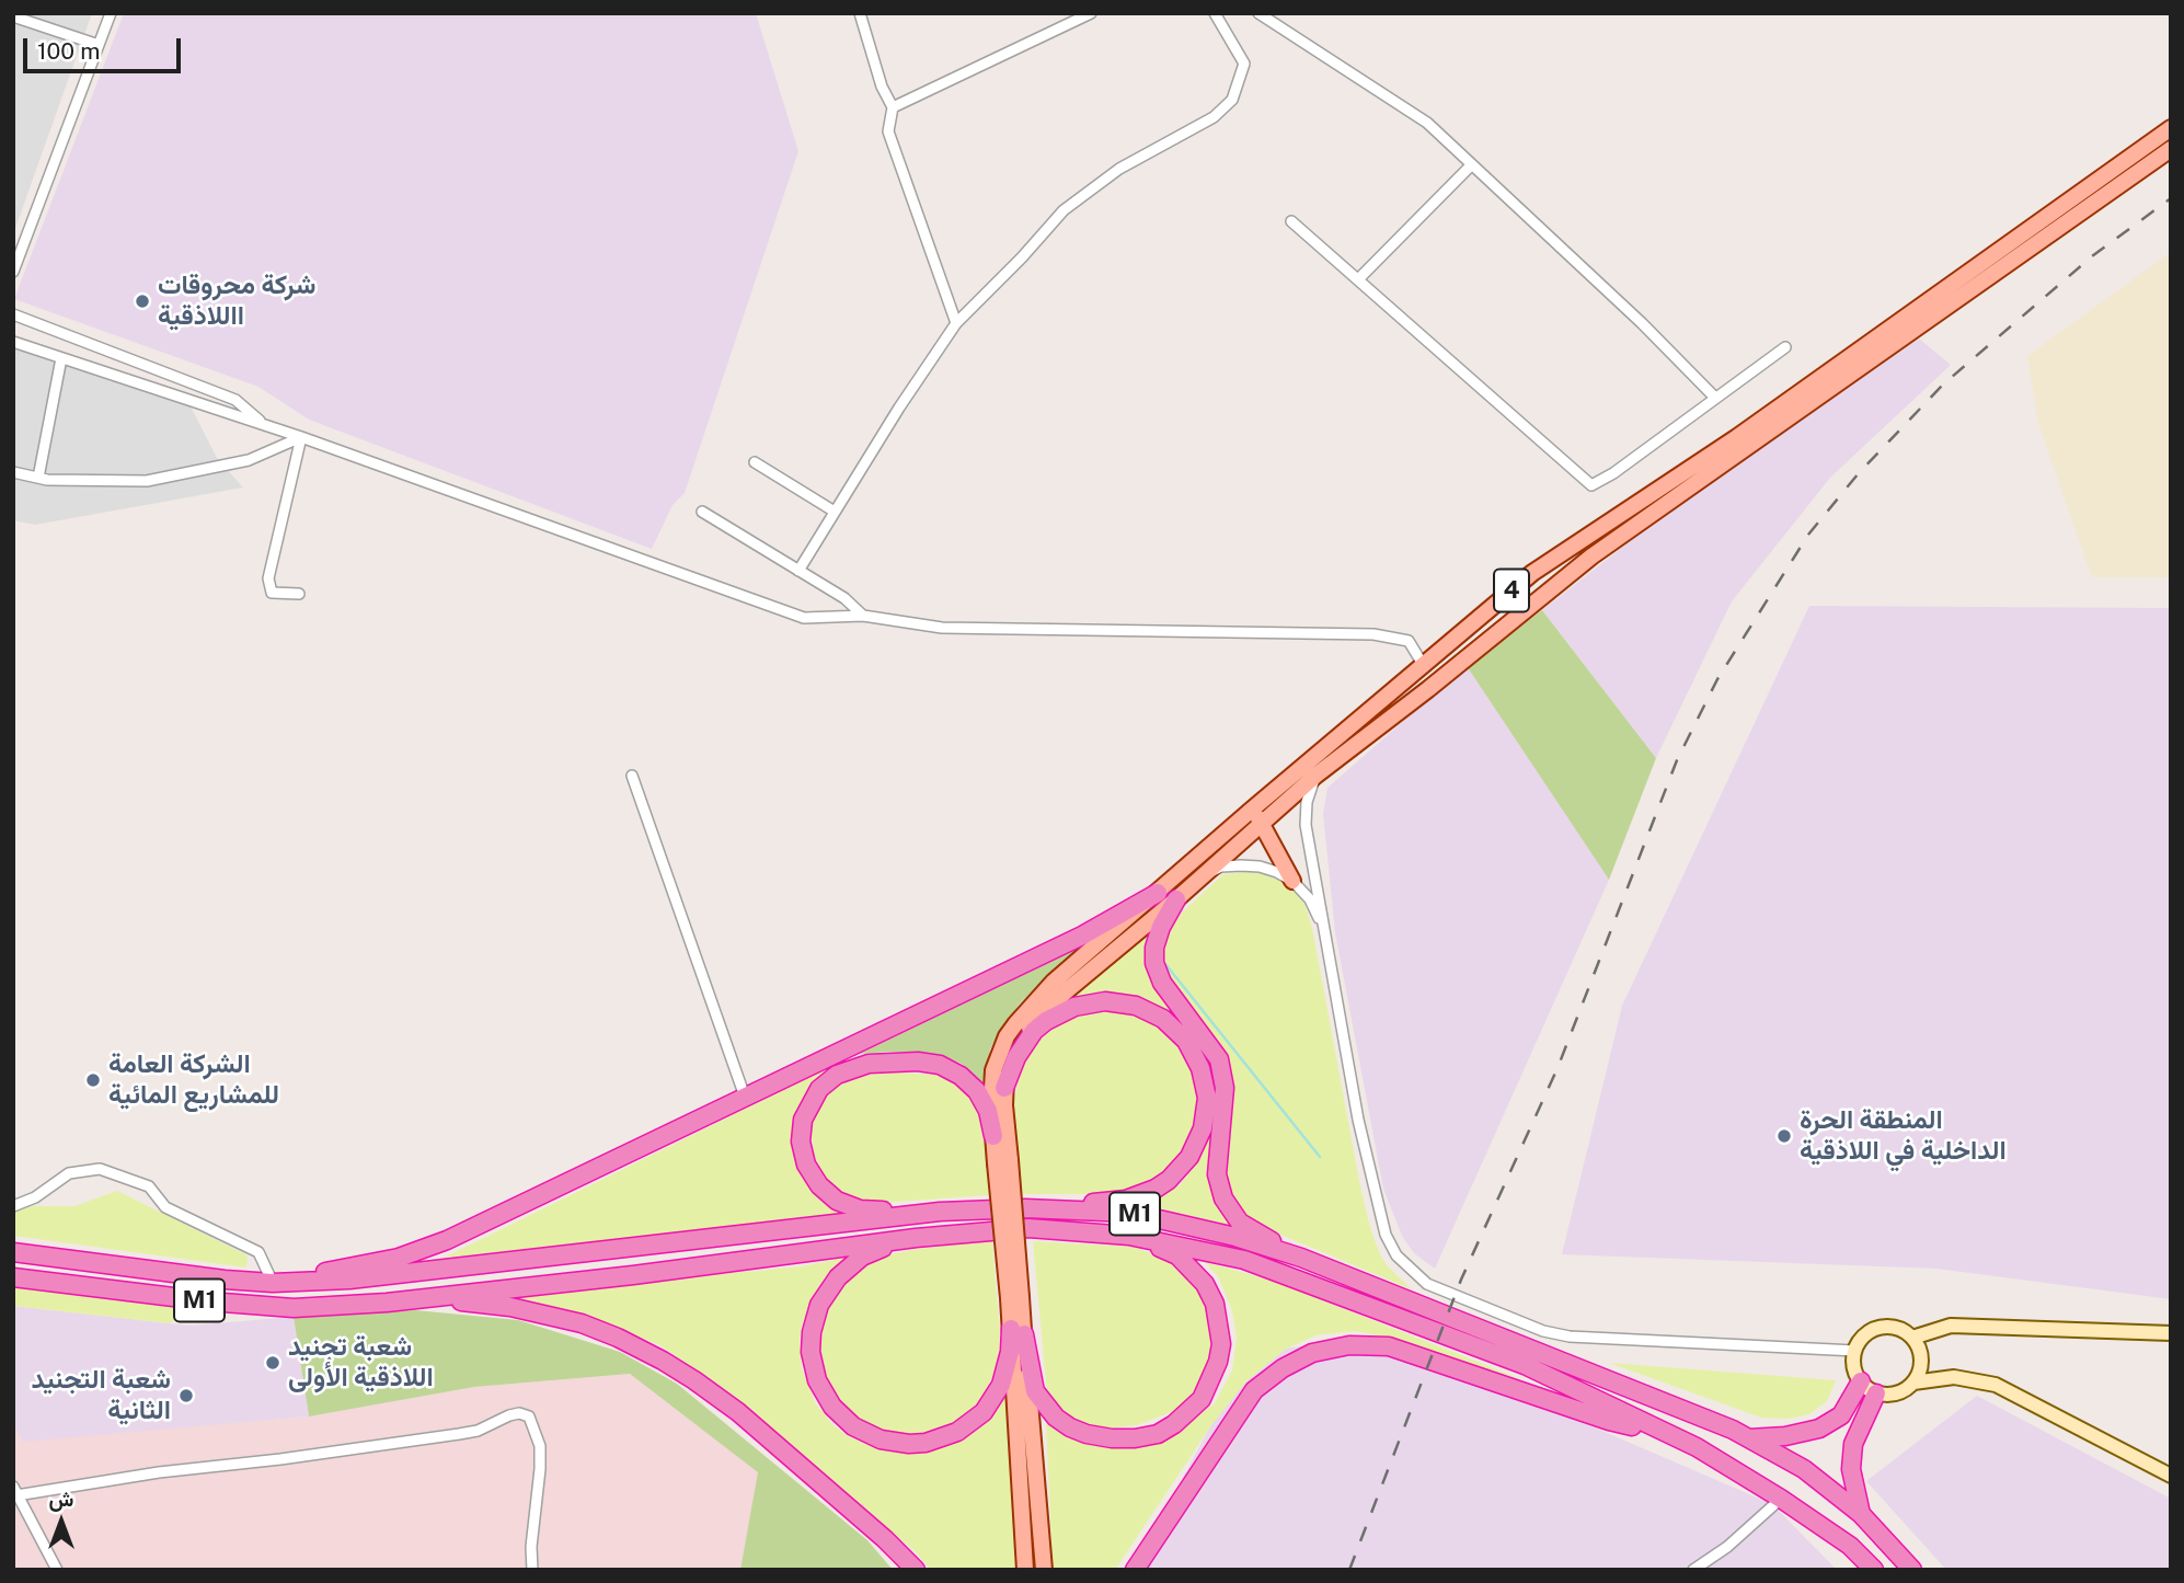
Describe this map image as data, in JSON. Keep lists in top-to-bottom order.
{
  "streets": {
    "highway": ["M1"],
    "main road": ["4"]
  },
  "places": [
    "شركة محروقات االلاذقية",
    "الشركة العامة للمشاريع المائية",
    "المنطقة الحرة الداخلية في اللاذقية",
    "شعبة تجنيد اللاذقية الأولى",
    "شعبة التجنيد الثانية"
  ],
  "scale_bar": "100 m",
  "north": "top"
}
